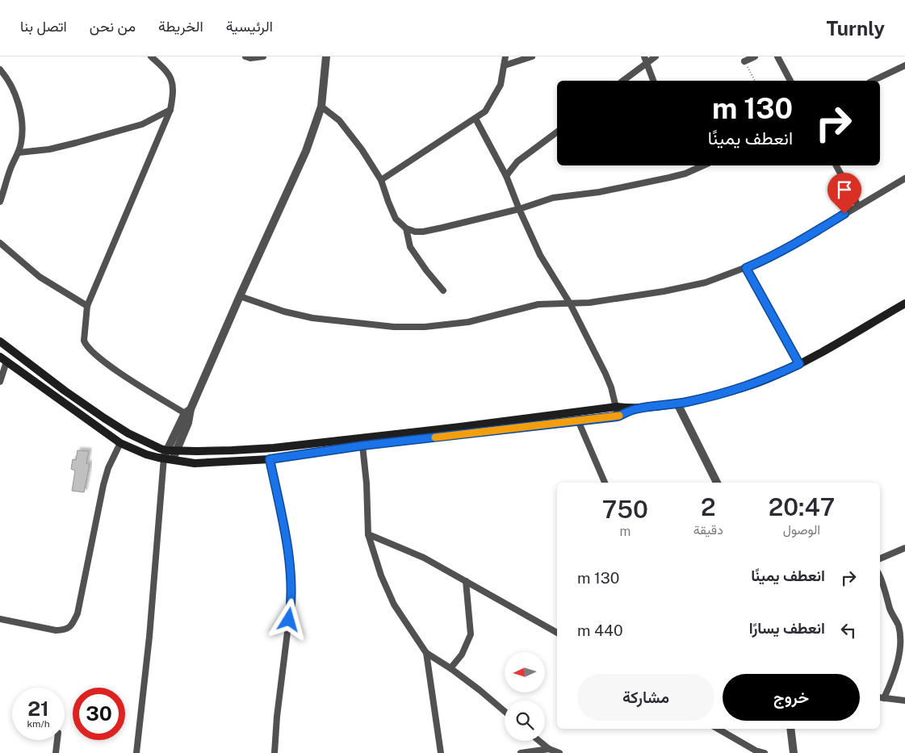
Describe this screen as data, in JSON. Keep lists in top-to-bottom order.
{
  "north": "left",
  "page": {
    "header": "Turnly",
    "nav": [
      "الرئيسية",
      "الخريطة",
      "من نحن",
      "اتصل بنا"
    ],
    "turn": ["130 m", "انعطف يمينًا"],
    "eta": [
      "20:47",
      "الوصول",
      "2",
      "دقيقة",
      "750",
      "m"
    ],
    "list": [
      {
        "name": "انعطف يمينًا",
        "value": "130 m"
      },
      {
        "name": "انعطف يسارًا",
        "value": "440 m"
      }
    ],
    "buttons": ["خروج", "مشاركة"],
    "speed": "21 km/h",
    "limit": "30"
  }
}
